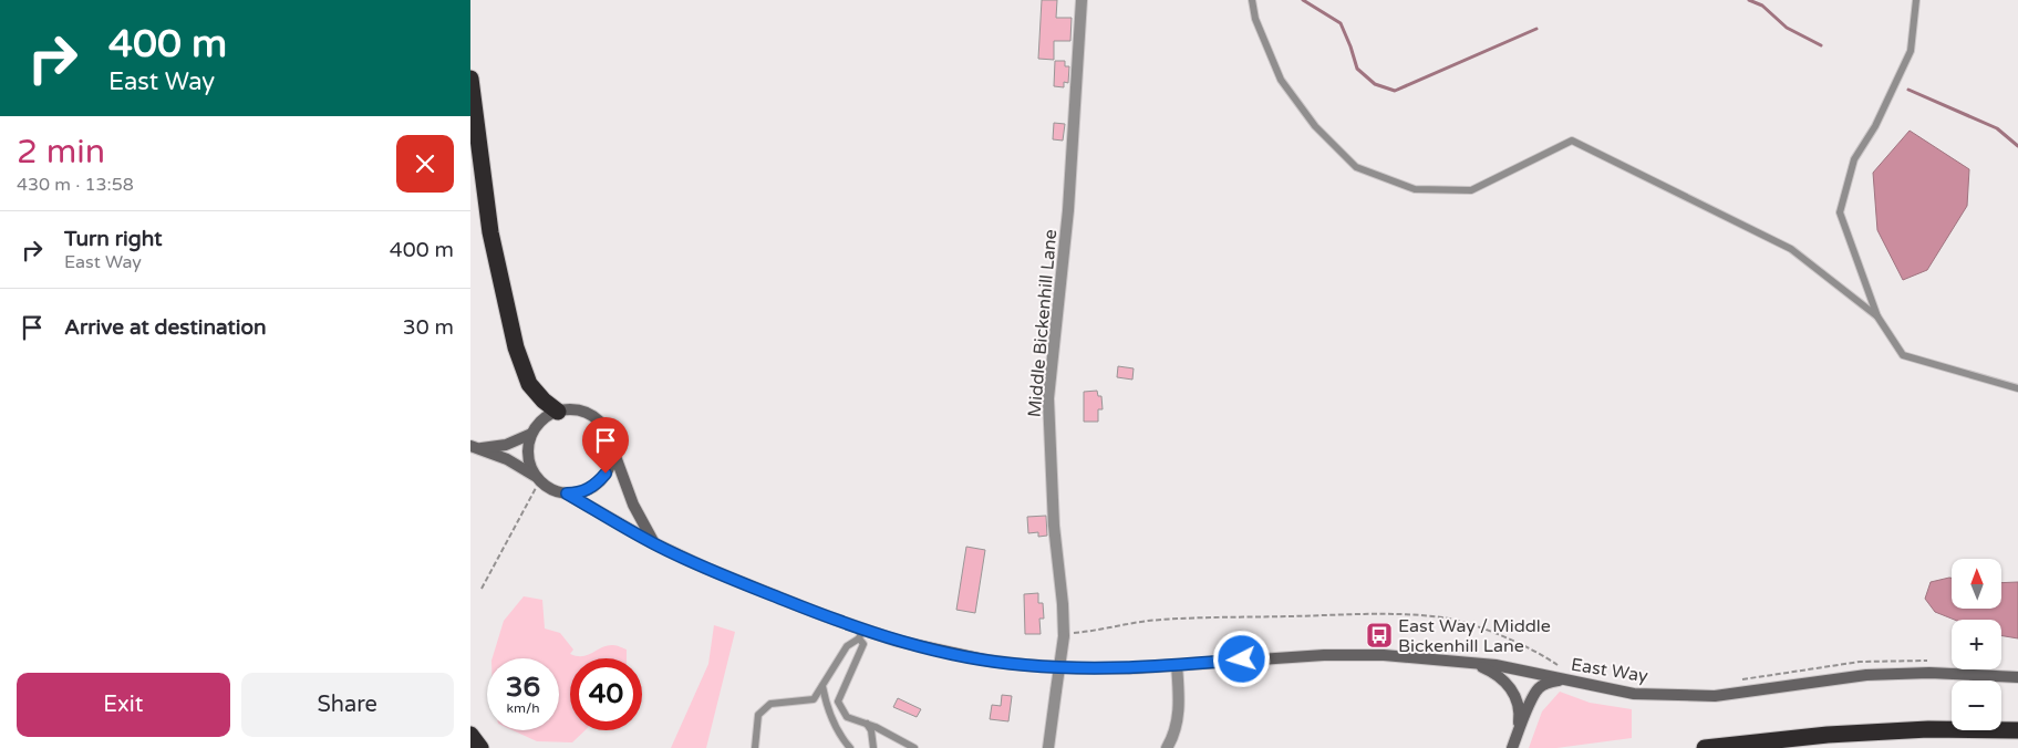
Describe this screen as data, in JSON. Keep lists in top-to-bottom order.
{
  "streets": {
    "street": ["Middle Bickenhill Lane", "East Way"]
  },
  "places": {
    "bus stop": ["East Way / Middle Bickenhill Lane"]
  },
  "north": "top",
  "page": {
    "turn": ["400 m", "East Way"],
    "heading": ["2 min", "430 m · 13:58"],
    "list": [
      {
        "name": "Turn right",
        "note": "East Way",
        "value": "400 m"
      },
      {
        "name": "Arrive at destination",
        "value": "30 m"
      }
    ],
    "map_buttons": ["+", "−"],
    "speed": "36 km/h",
    "limit": "40",
    "buttons": ["Exit", "Share"]
  }
}
